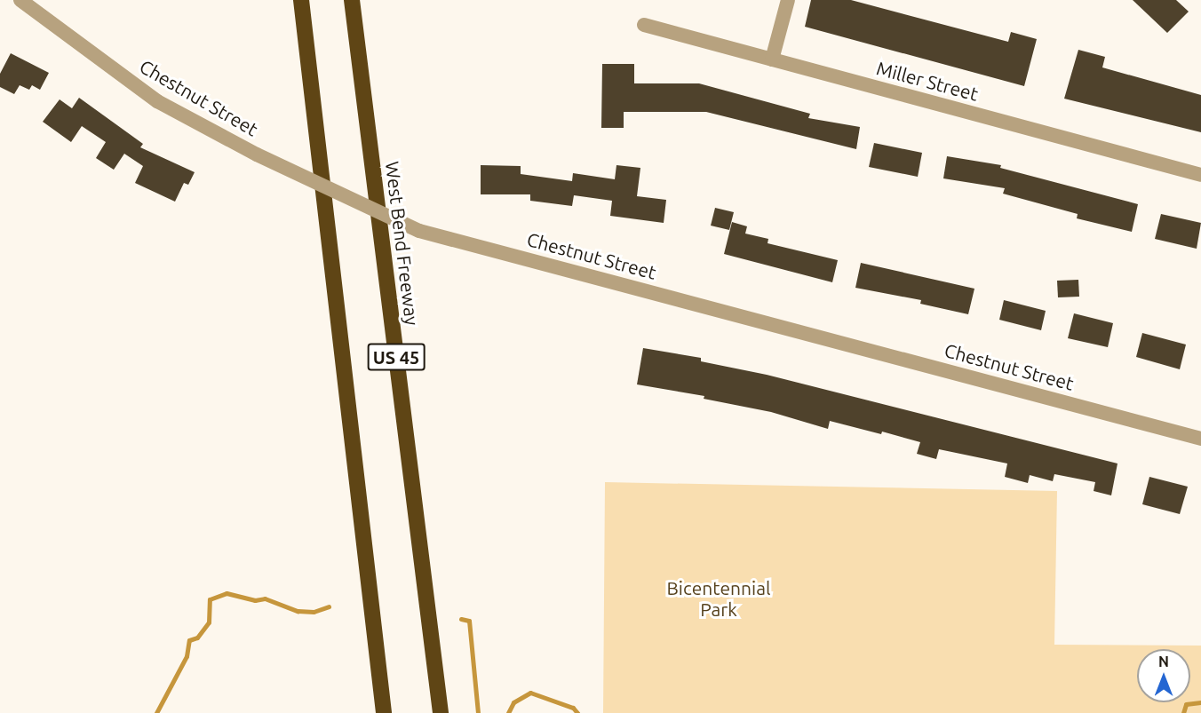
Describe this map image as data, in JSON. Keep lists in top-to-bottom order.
{
  "streets": {
    "highway": ["West Bend Freeway", "US 45"],
    "street": ["Miller Street", "Chestnut Street"]
  },
  "parks": ["Bicentennial Park"],
  "north": "top"
}
